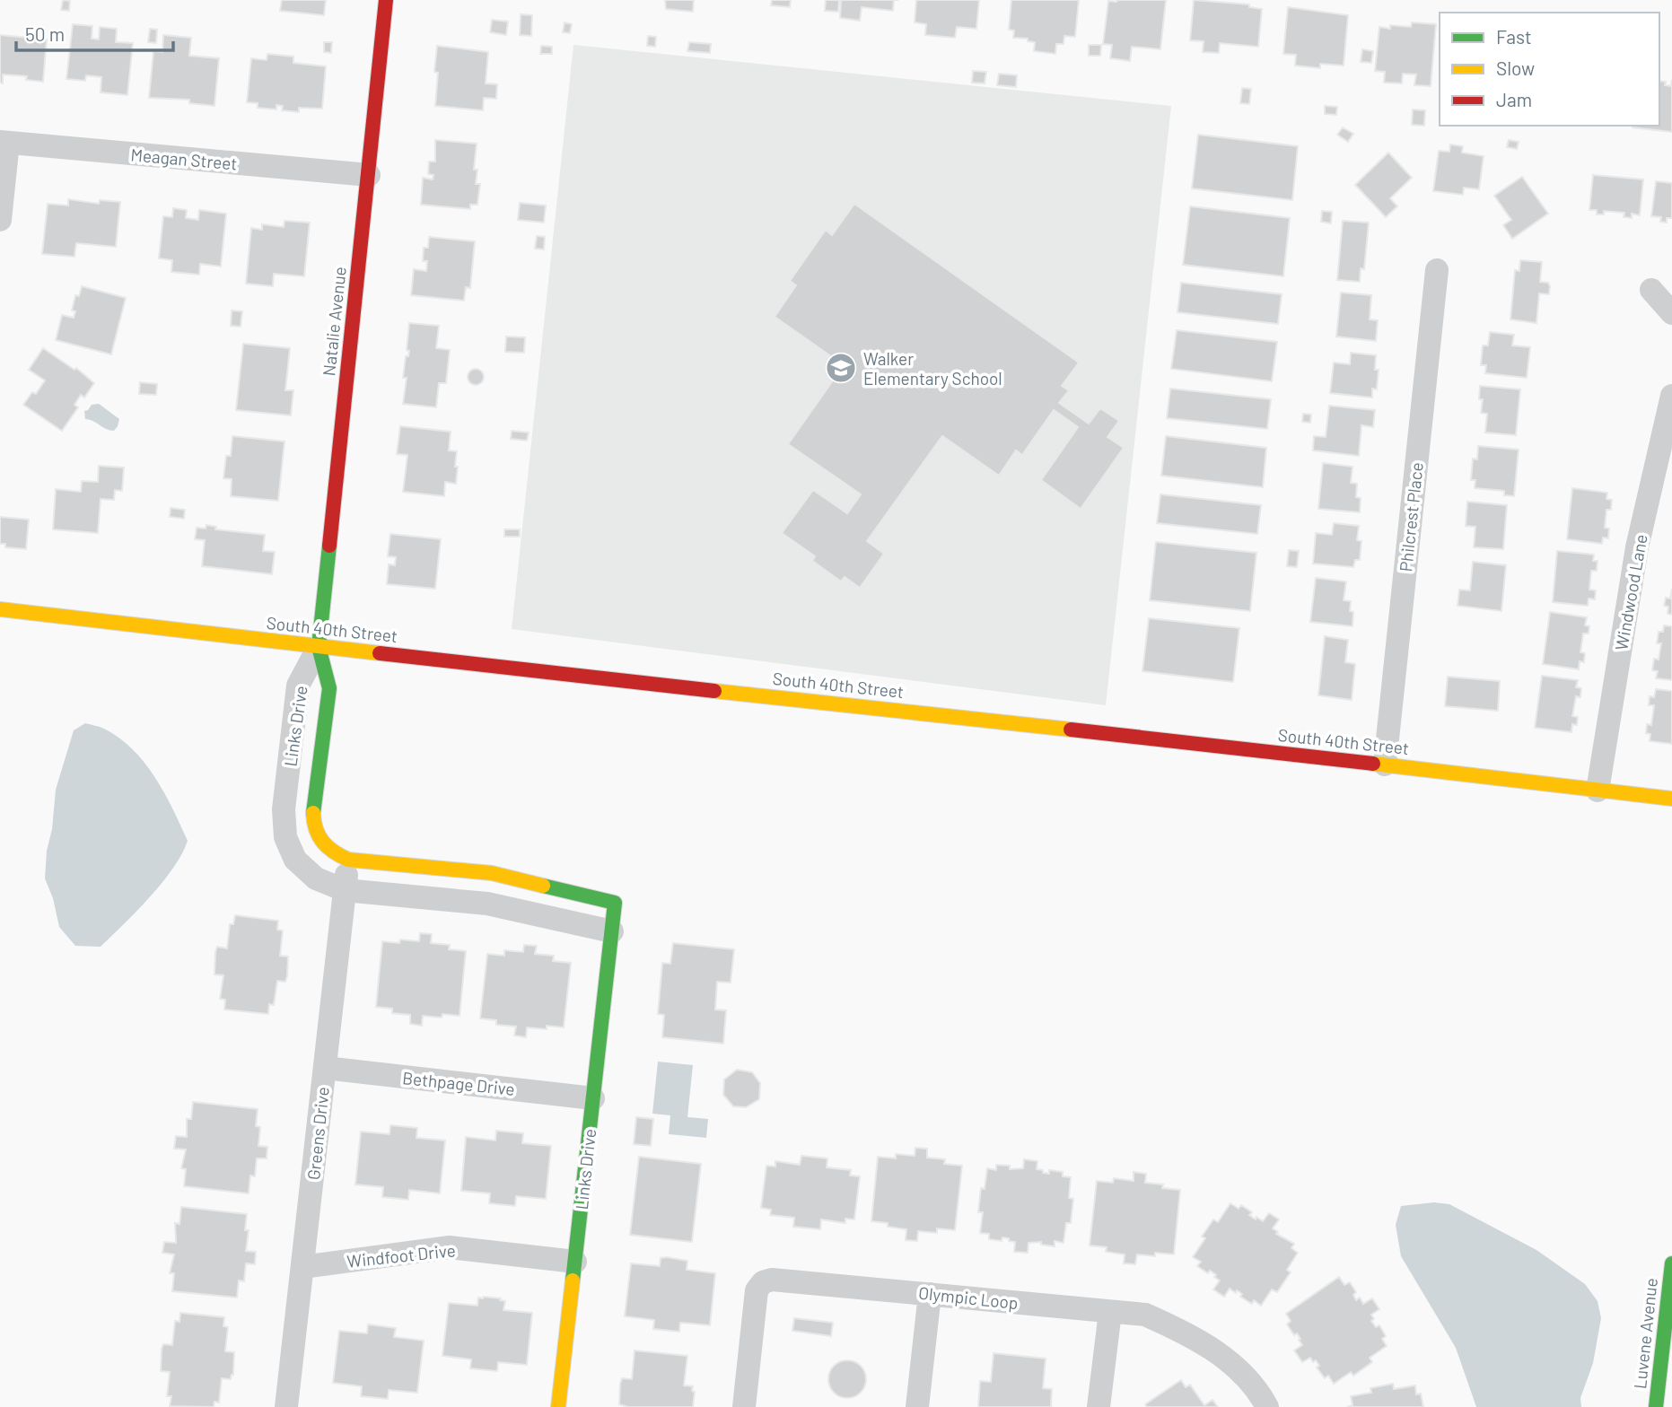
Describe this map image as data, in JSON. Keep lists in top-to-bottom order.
{
  "streets": {
    "street": [
      "Meagan Street",
      "Natalie Avenue",
      "Philcrest Place",
      "Windwood Lane",
      "South 40th Street",
      "Links Drive",
      "Bethpage Drive",
      "Greens Drive",
      "Windfoot Drive",
      "Olympic Loop",
      "Luvene Avenue"
    ]
  },
  "crossings": [
    ["Meagan Street", "Natalie Avenue"],
    ["Natalie Avenue", "South 40th Street"],
    ["Natalie Avenue", "Links Drive"],
    ["Philcrest Place", "South 40th Street"],
    ["Windwood Lane", "South 40th Street"],
    ["South 40th Street", "Links Drive"],
    ["Links Drive", "Bethpage Drive"],
    ["Links Drive", "Greens Drive"],
    ["Links Drive", "Windfoot Drive"],
    ["Bethpage Drive", "Greens Drive"],
    ["Greens Drive", "Windfoot Drive"]
  ],
  "places": {
    "school or university": ["Walker Elementary School"]
  },
  "legend": ["Fast", "Slow", "Jam"],
  "scale_bar": "50 m"
}
